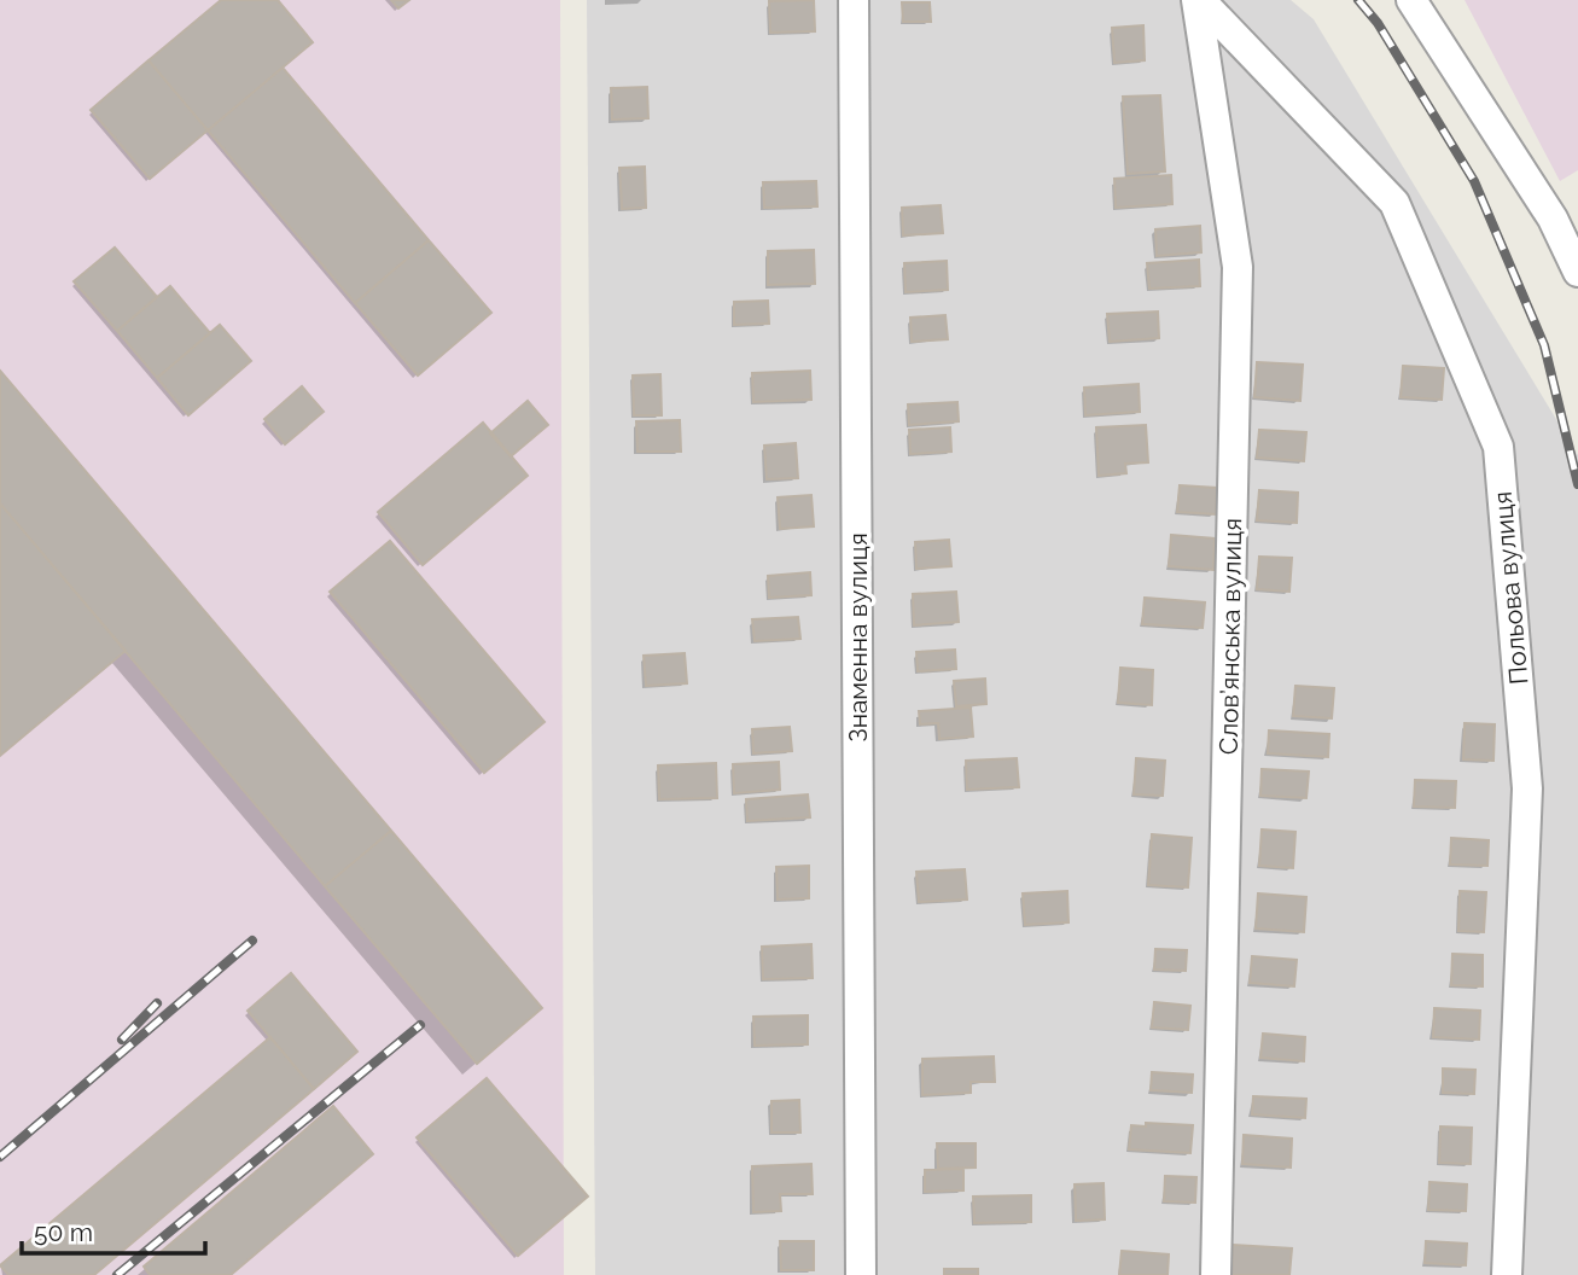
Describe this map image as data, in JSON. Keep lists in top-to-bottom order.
{
  "streets": {
    "street": ["Польова вулиця", "Слов’янська вулиця", "Знаменна вулиця"]
  },
  "crossings": [
    ["Польова вулиця", "Слов’янська вулиця"]
  ],
  "scale_bar": "50 m"
}
